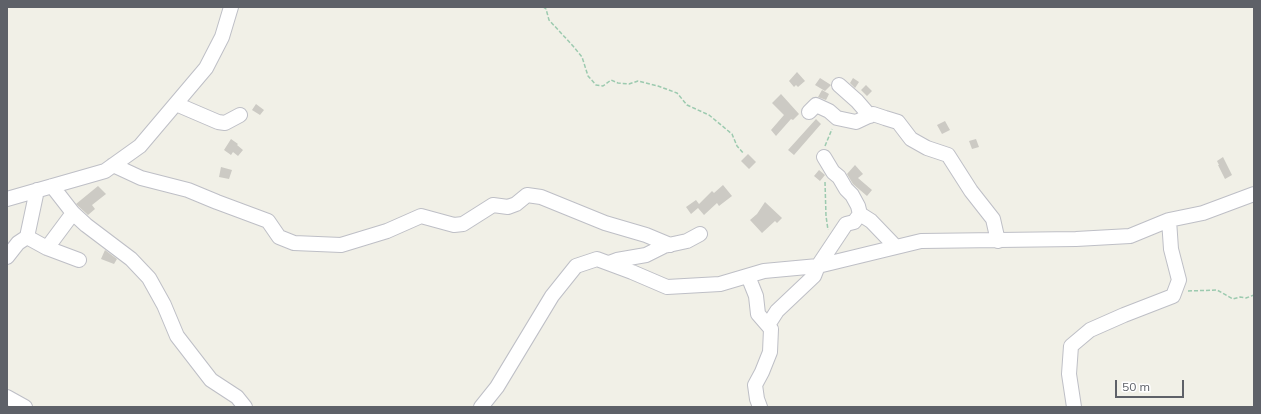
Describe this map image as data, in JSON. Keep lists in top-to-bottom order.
{
  "scale_bar": "50 m"
}
